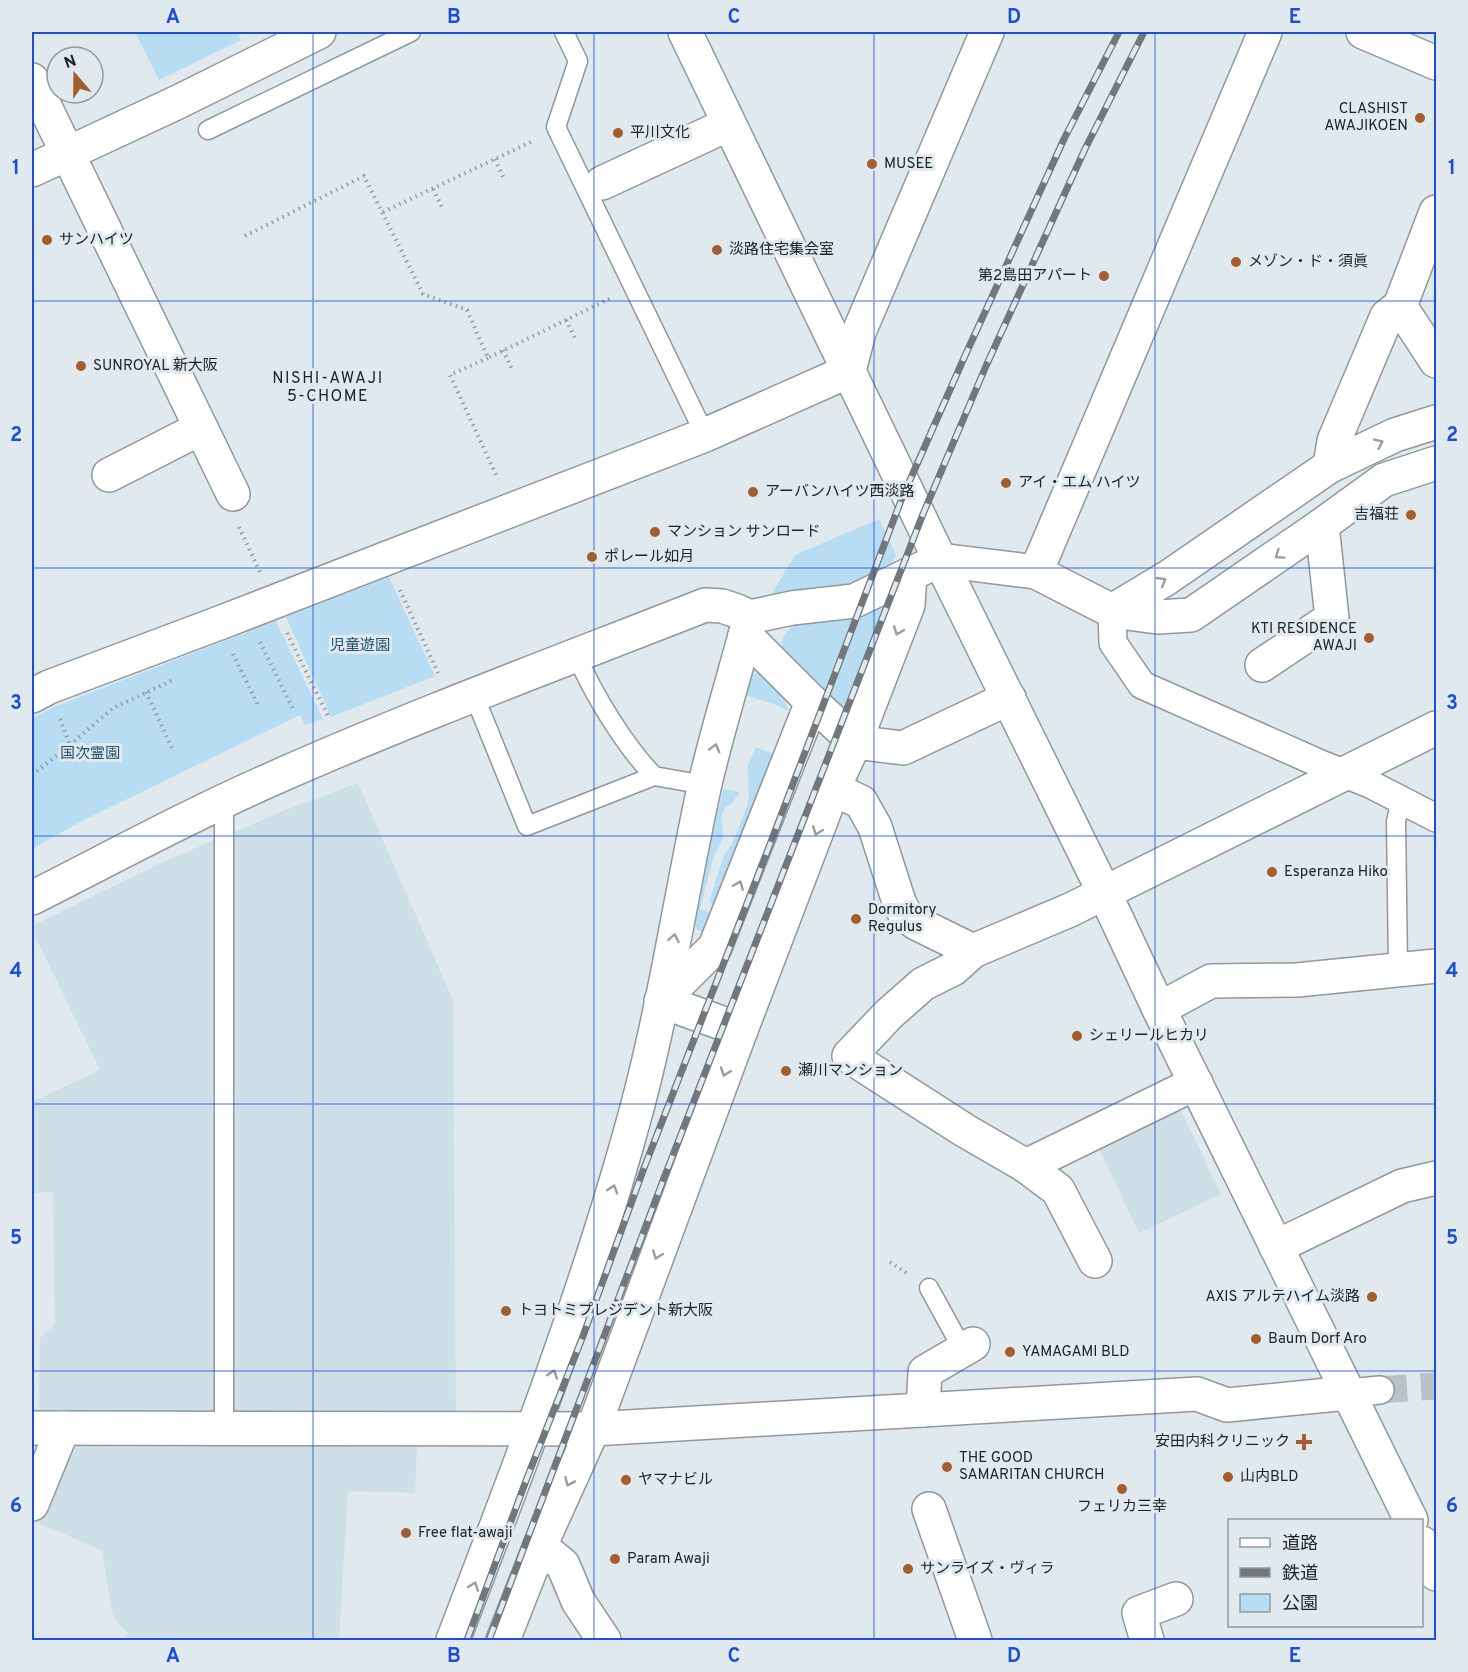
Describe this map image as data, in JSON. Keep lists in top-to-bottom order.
{
  "districts": ["NISHI-AWAJI 5-CHOME"],
  "parks": ["児童遊園", "国次霊園"],
  "places": {
    "other": [
      "CLASHIST AWAJIKOEN",
      "平川文化",
      "MUSEE",
      "サンハイツ",
      "淡路住宅集会室",
      "メゾン・ド・須眞",
      "第2島田アパート",
      "SUNROYAL 新大阪",
      "アイ・エム ハイツ",
      "アーバンハイツ西淡路",
      "吉福荘",
      "マンション サンロード",
      "ポレール如月",
      "KTI RESIDENCE AWAJI",
      "Esperanza Hiko",
      "Dormitory Regulus",
      "シェリールヒカリ",
      "瀬川マンション",
      "AXIS アルテハイム淡路",
      "トヨトミプレジデント新大阪",
      "Baum Dorf Aro",
      "YAMAGAMI BLD",
      "THE GOOD SAMARITAN CHURCH",
      "山内BLD",
      "ヤマナビル",
      "フェリカ三幸",
      "Free flat-awaji",
      "Param Awaji",
      "サンライズ・ヴィラ"
    ],
    "health": ["安田内科クリニック"]
  },
  "legend": ["道路", "鉄道", "公園"],
  "north": "top",
  "grid": {
    "columns": [
      "A",
      "B",
      "C",
      "D",
      "E"
    ],
    "rows": [
      "1",
      "2",
      "3",
      "4",
      "5",
      "6"
    ]
  }
}
